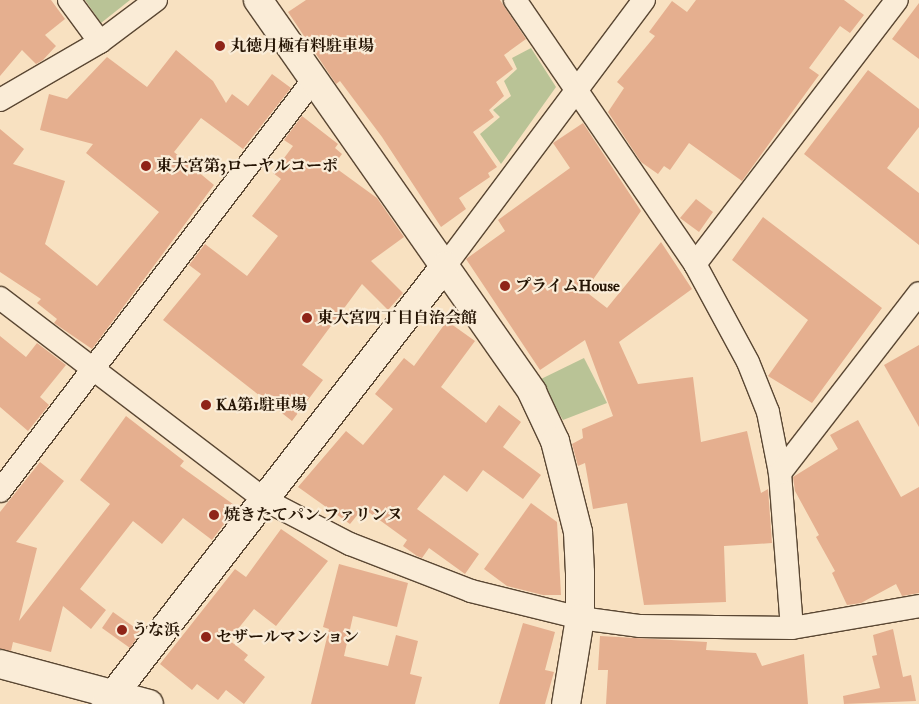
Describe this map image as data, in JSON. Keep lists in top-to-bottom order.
{
  "places": [
    "丸徳月極有料駐車場",
    "東大宮第3ローヤルコーポ",
    "プライムHouse",
    "東大宮四丁目自治会館",
    "KA第1駐車場",
    "焼きたてパン ファリンヌ",
    "うな浜",
    "セザールマンション"
  ]
}
